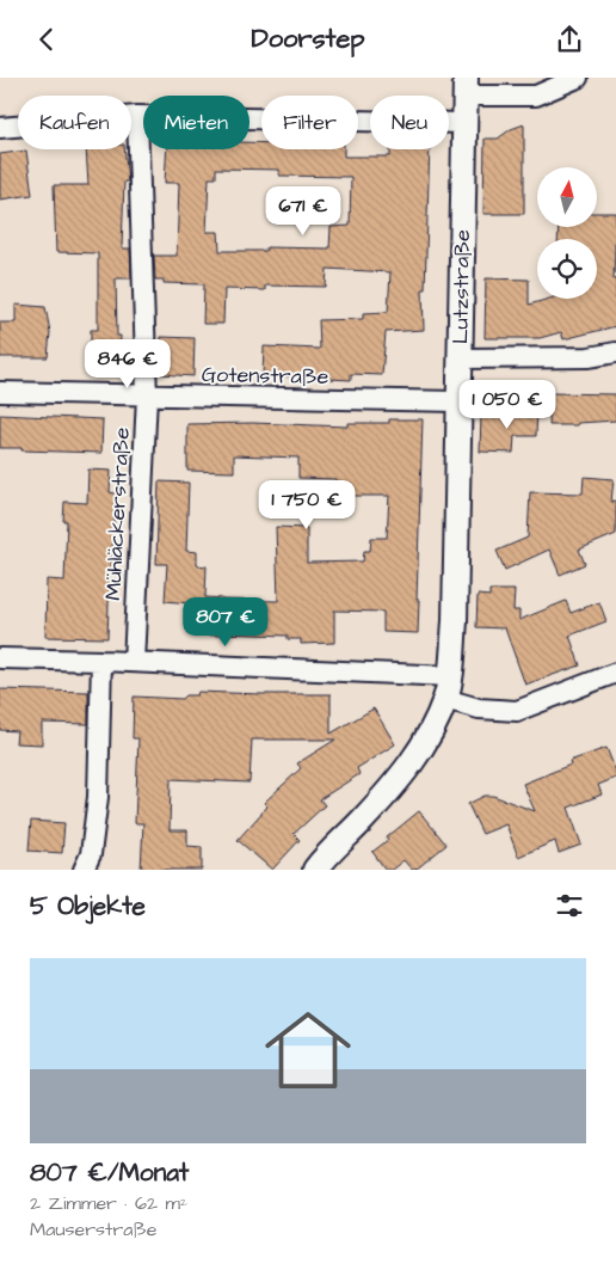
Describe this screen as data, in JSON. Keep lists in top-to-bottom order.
{
  "streets": {
    "street": ["Lutzstraße", "Gotenstraße", "Mühläckerstraße"]
  },
  "crossings": [
    ["Lutzstraße", "Gotenstraße"],
    ["Gotenstraße", "Mühläckerstraße"]
  ],
  "north": "top",
  "page": {
    "header": "Doorstep",
    "chip": [
      "Kaufen",
      "Mieten",
      "Filter",
      "Neu"
    ],
    "price": [
      "671 €",
      "846 €",
      "1 050 €",
      "1 750 €",
      "807 €"
    ],
    "heading": "5 Objekte",
    "list": [
      {
        "name": "807 €/Monat",
        "note": "2 Zimmer · 62 m² · Mauserstraße"
      }
    ]
  }
}
